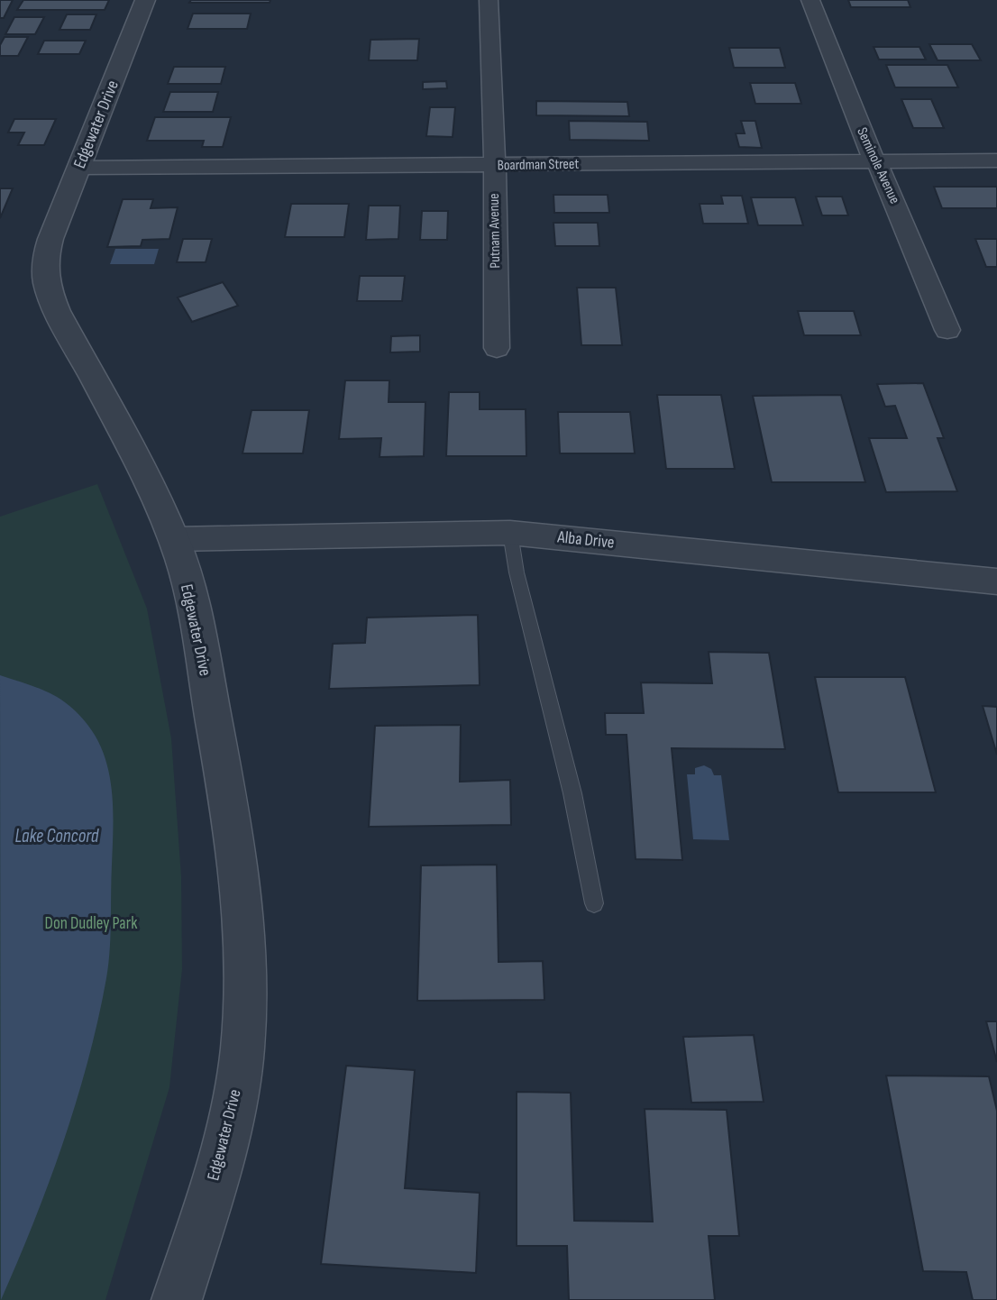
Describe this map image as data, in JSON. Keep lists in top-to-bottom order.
{
  "streets": {
    "street": [
      "Edgewater Drive",
      "Boardman Street",
      "Seminole Avenue",
      "Putnam Avenue",
      "Alba Drive"
    ]
  },
  "crossings": [
    ["Edgewater Drive", "Boardman Street"],
    ["Edgewater Drive", "Alba Drive"],
    ["Boardman Street", "Seminole Avenue"],
    ["Boardman Street", "Putnam Avenue"]
  ],
  "water": ["Lake Concord"],
  "parks": ["Don Dudley Park"]
}
